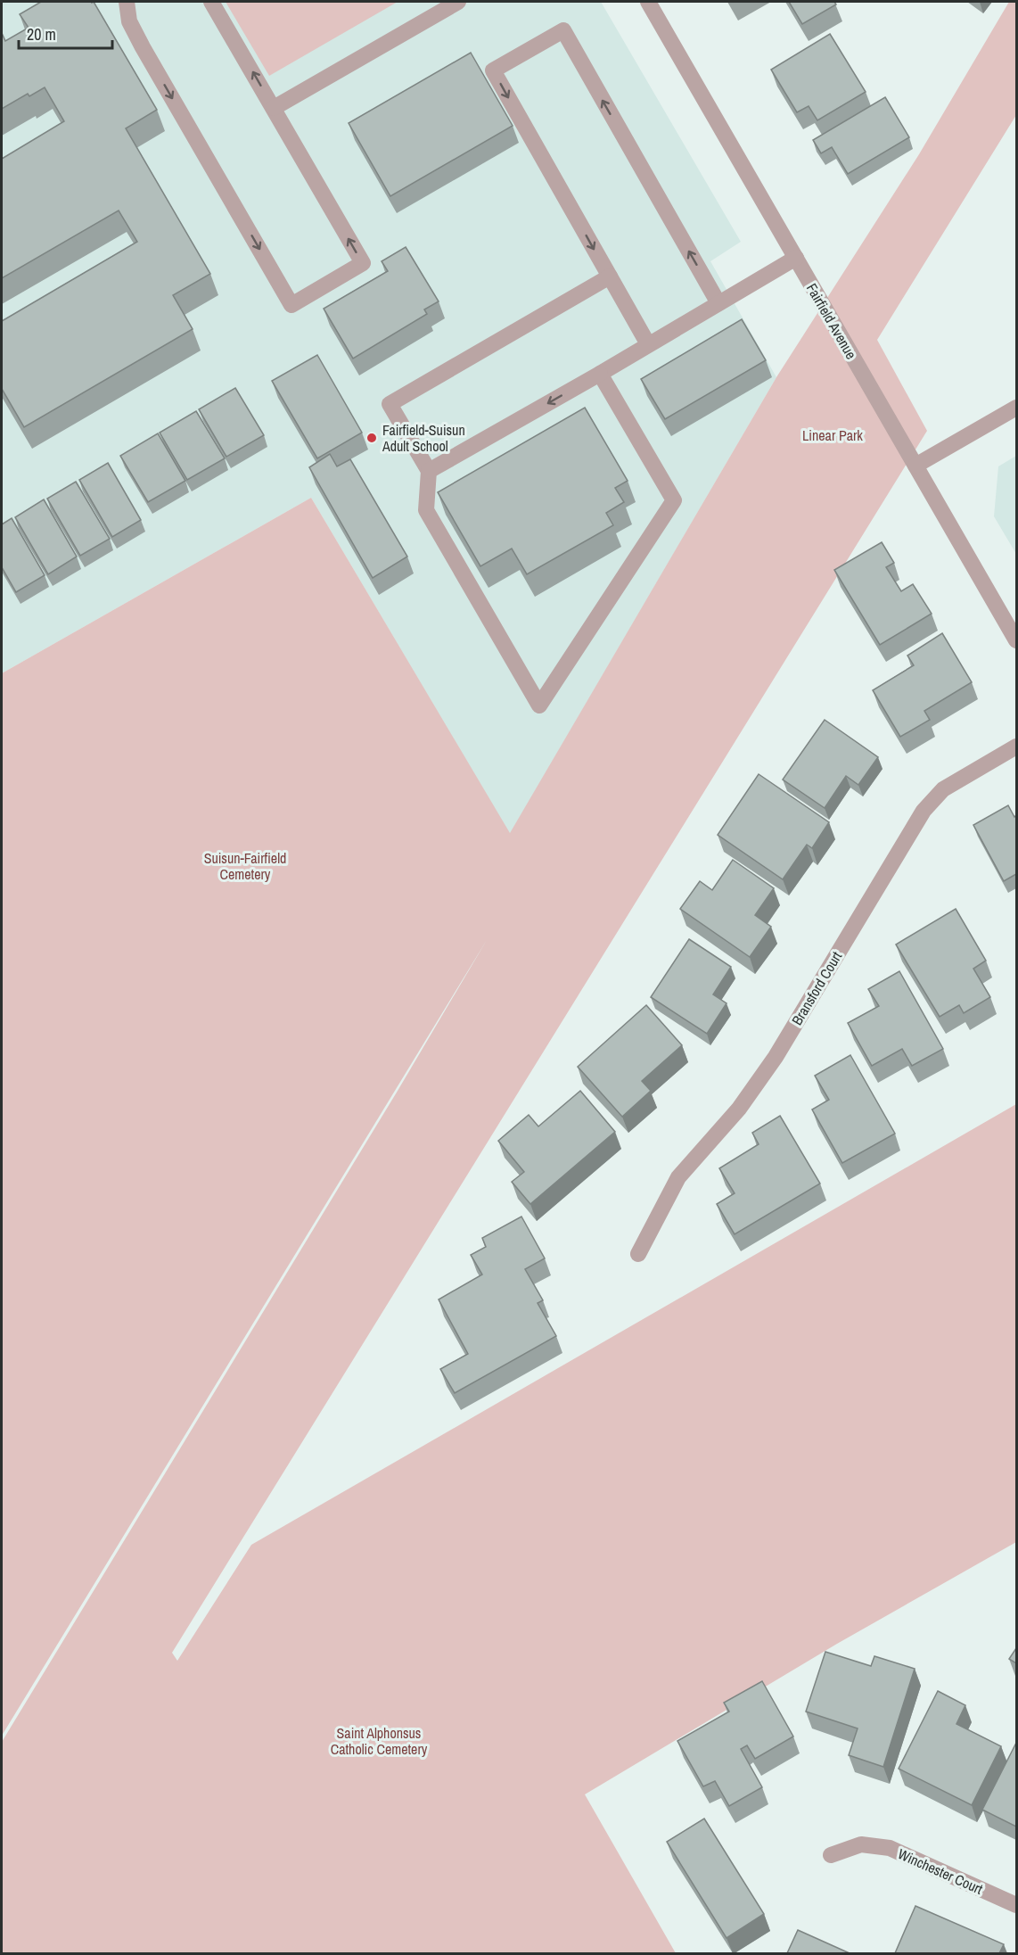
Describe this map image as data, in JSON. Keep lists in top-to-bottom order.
{
  "streets": {
    "street": ["Fairfield Avenue", "Bransford Court", "Winchester Court"]
  },
  "parks": ["Linear Park", "Suisun-Fairfield Cemetery", "Saint Alphonsus Catholic Cemetery"],
  "places": ["Fairfield-Suisun Adult School"],
  "scale_bar": "20 m"
}
